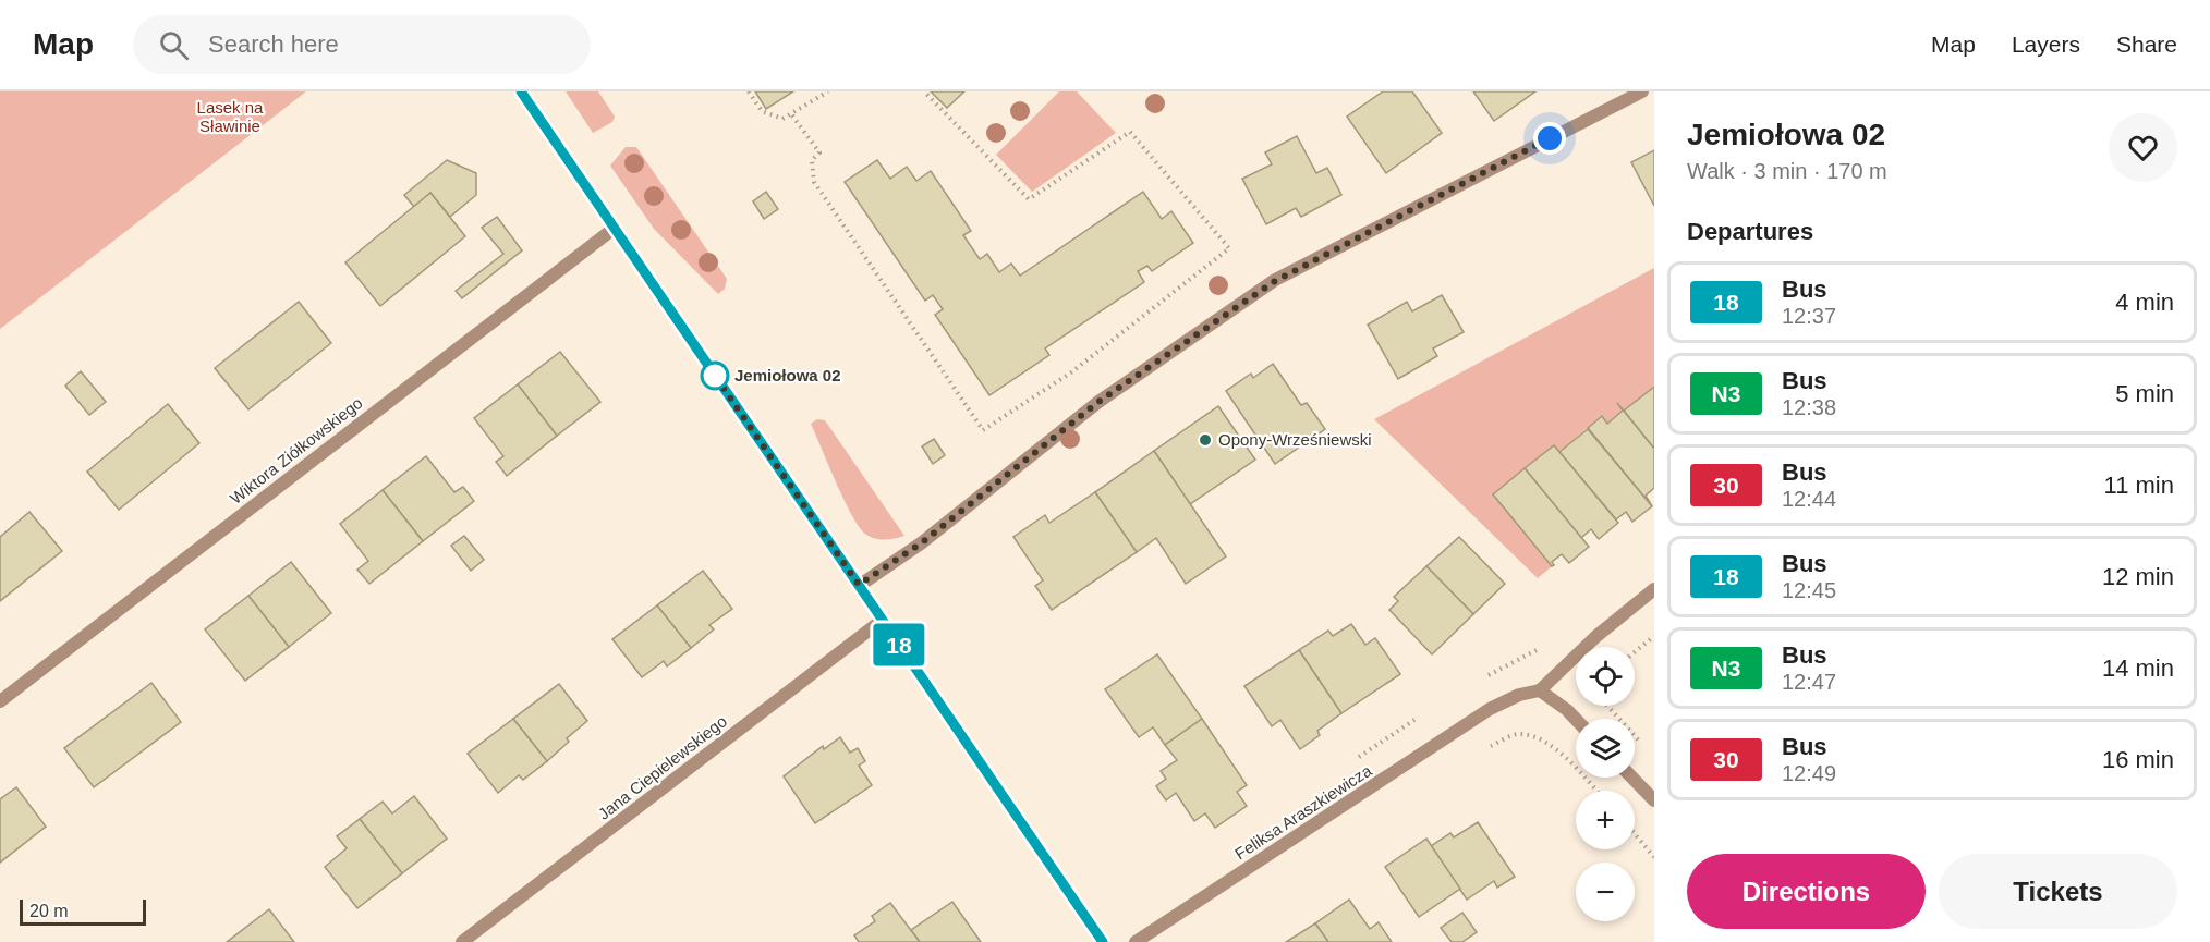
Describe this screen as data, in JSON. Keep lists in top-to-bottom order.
{
  "streets": {
    "street": ["Wiktora Ziółkowskiego", "Jana Ciepielewskiego", "Feliksa Araszkiewicza"]
  },
  "parks": ["Lasek na Sławinie"],
  "places": ["Jemiołowa 02", "Opony-Wrześniewski"],
  "lines": ["bus line 18"],
  "scale_bar": "20 m",
  "page": {
    "header": "Map",
    "search": "Search here",
    "nav": ["Map", "Layers", "Share"],
    "on_map": "18",
    "heading": [
      ["Jemiołowa 02", "Walk · 3 min · 170 m"],
      "Departures"
    ],
    "list": [
      {
        "mark": "18",
        "name": "Bus",
        "note": "12:37",
        "value": "4 min"
      },
      {
        "mark": "N3",
        "name": "Bus",
        "note": "12:38",
        "value": "5 min"
      },
      {
        "mark": "30",
        "name": "Bus",
        "note": "12:44",
        "value": "11 min"
      },
      {
        "mark": "18",
        "name": "Bus",
        "note": "12:45",
        "value": "12 min"
      },
      {
        "mark": "N3",
        "name": "Bus",
        "note": "12:47",
        "value": "14 min"
      },
      {
        "mark": "30",
        "name": "Bus",
        "note": "12:49",
        "value": "16 min"
      }
    ],
    "map_buttons": ["+", "−"],
    "buttons": ["Directions", "Tickets"],
    "scale": "20 m"
  }
}
